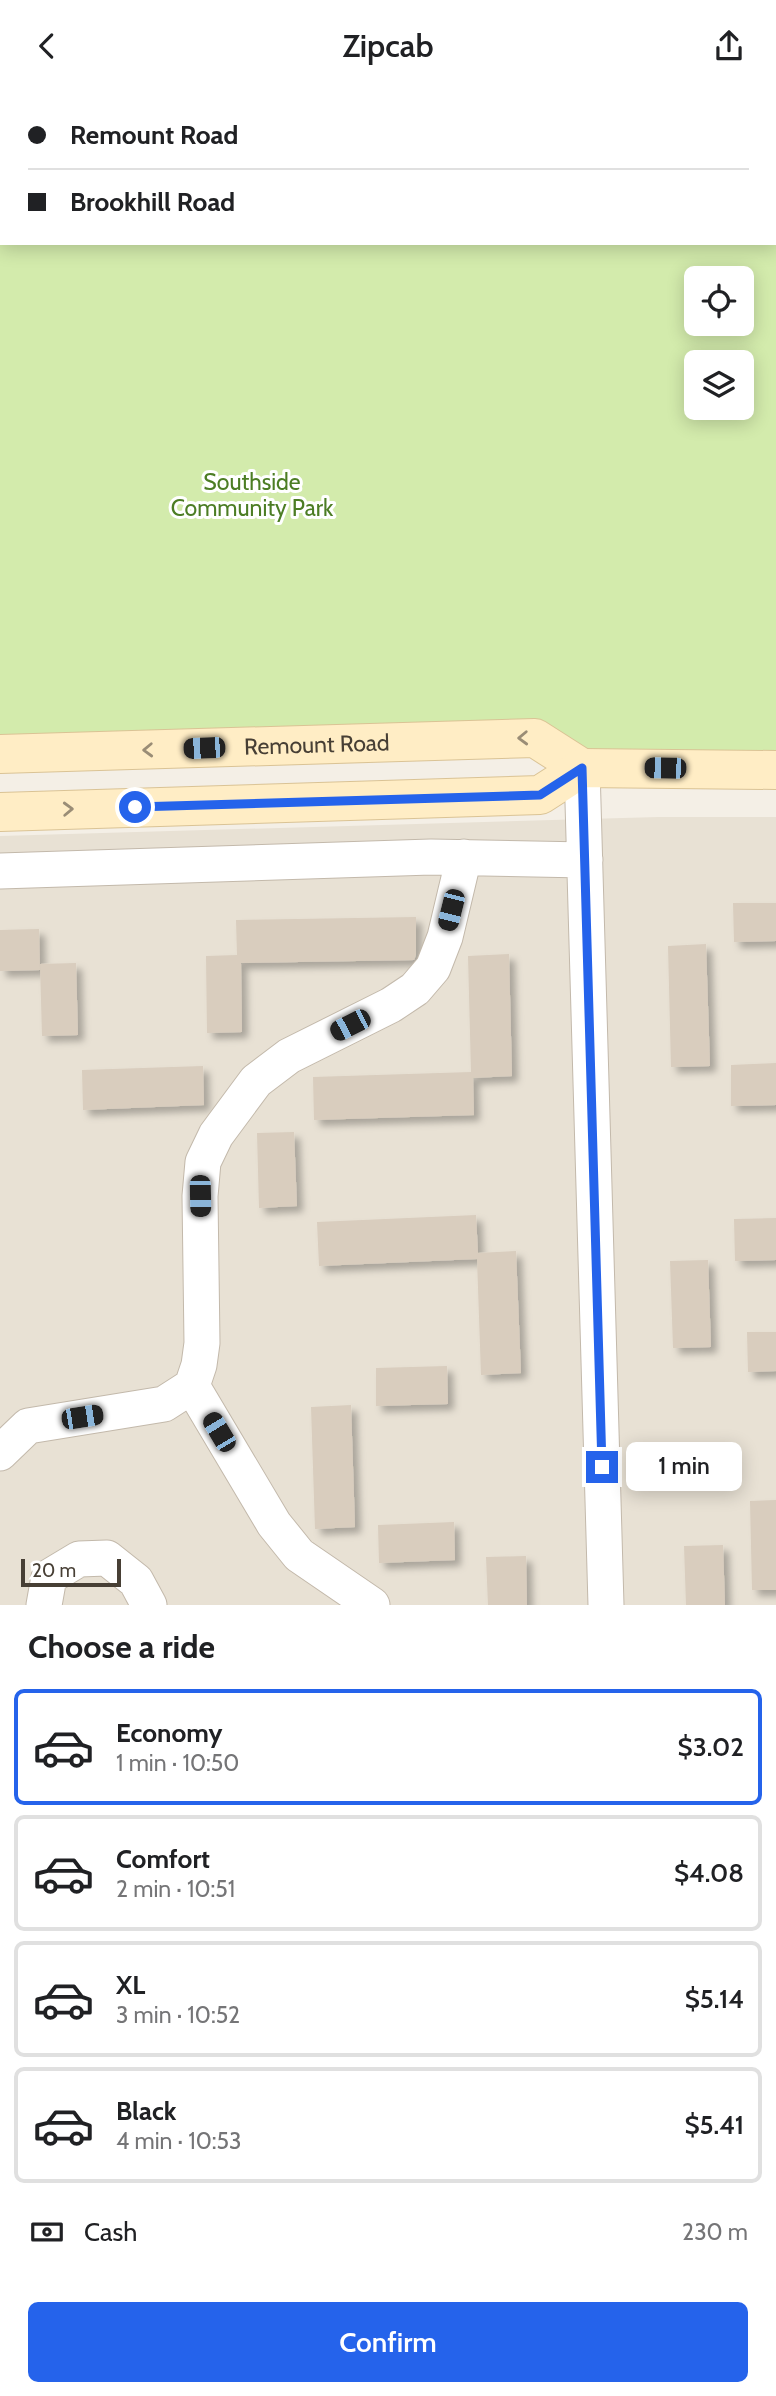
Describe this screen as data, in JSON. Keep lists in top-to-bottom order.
{
  "streets": {
    "main road": ["Remount Road"]
  },
  "parks": ["Southside Community Park"],
  "scale_bar": "20 m",
  "page": {
    "header": "Zipcab",
    "banner": ["Remount Road", "Brookhill Road"],
    "bubble": "1 min",
    "scale": "20 m",
    "heading": "Choose a ride",
    "list": [
      {
        "name": "Economy",
        "note": "1 min · 10:50",
        "value": "$3.02"
      },
      {
        "name": "Comfort",
        "note": "2 min · 10:51",
        "value": "$4.08"
      },
      {
        "name": "XL",
        "note": "3 min · 10:52",
        "value": "$5.14"
      },
      {
        "name": "Black",
        "note": "4 min · 10:53",
        "value": "$5.41"
      }
    ],
    "pay": ["Cash", "230 m"],
    "buttons": "Confirm"
  }
}
